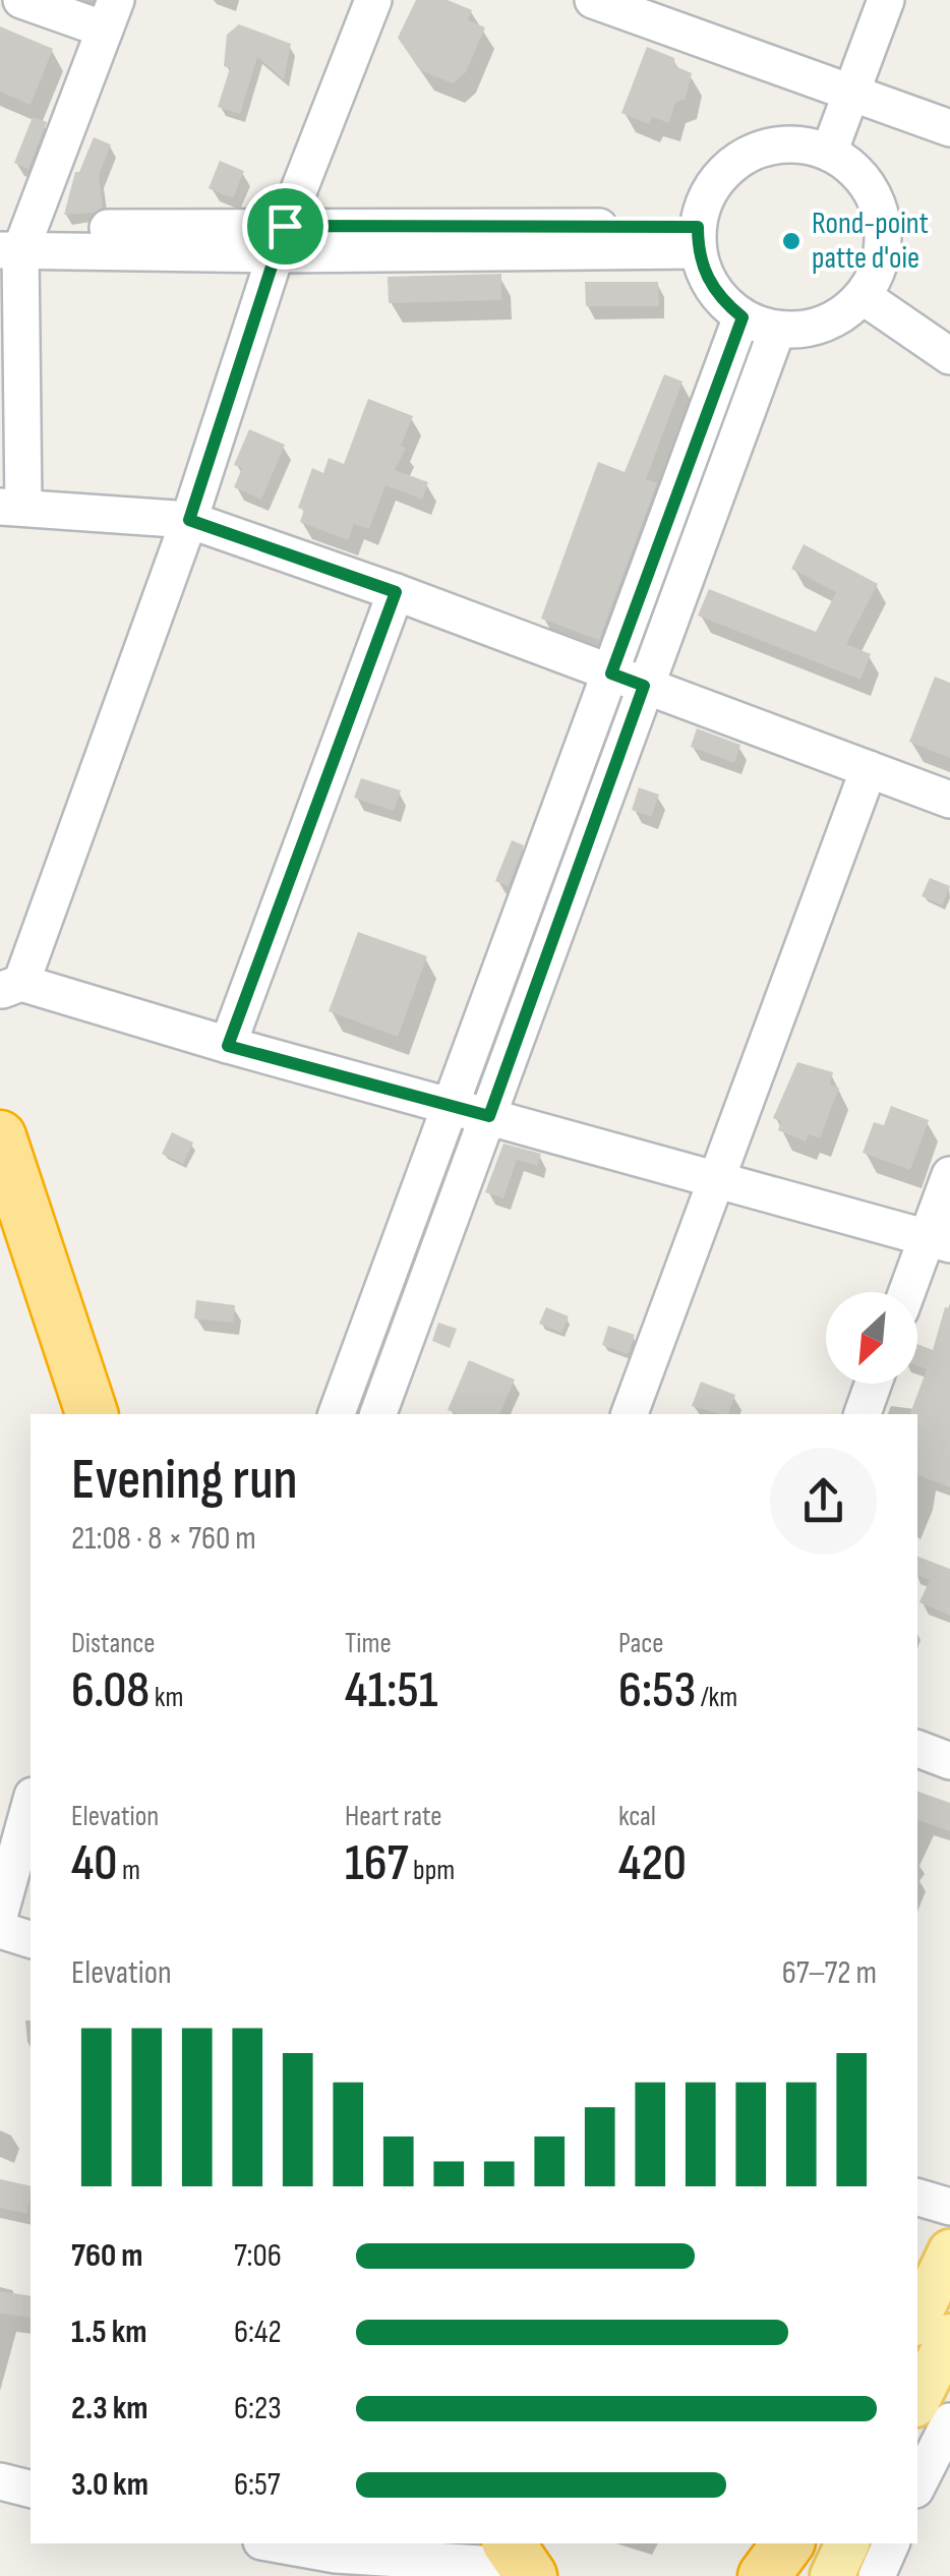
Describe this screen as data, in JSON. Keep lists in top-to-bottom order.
{
  "places": ["Rond-point patte d'oie"],
  "north": "bottom left",
  "page": {
    "heading": ["Evening run", "21:08 · 8 × 760 m"],
    "stats": [
      ["Distance", "6.08 km"],
      ["Time", "41:51"],
      ["Pace", "6:53 /km"],
      ["Elevation", "40 m"],
      ["Heart rate", "167 bpm"],
      ["kcal", "420"]
    ],
    "chart": ["Elevation", "67–72 m"],
    "list": [
      {
        "name": "760 m",
        "note": "7:06"
      },
      {
        "name": "1.5 km",
        "note": "6:42"
      },
      {
        "name": "2.3 km",
        "note": "6:23"
      },
      {
        "name": "3.0 km",
        "note": "6:57"
      }
    ]
  }
}
